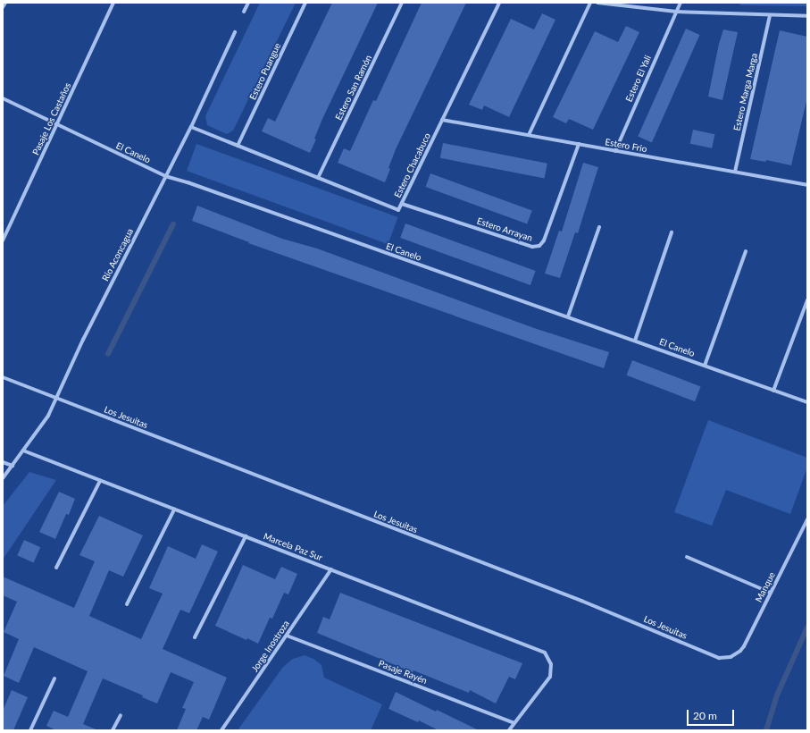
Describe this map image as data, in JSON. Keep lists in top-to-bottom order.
{
  "streets": {
    "street": [
      "Estero Puangue",
      "Estero El Yali",
      "Estero San Ramón",
      "Estero Marga Marga",
      "Pasaje Los Castaños",
      "Estero Frio",
      "El Canelo",
      "Estero Chacabuco",
      "Estero Arrayan",
      "Río Aconcagua",
      "Los Jesuitas",
      "Marcela Paz Sur",
      "Manque",
      "Jorge Inostroza",
      "Pasaje Rayén"
    ]
  },
  "crossings": [
    ["Estero Puangue", "Estero Chacabuco"],
    ["Estero El Yali", "Estero Frio"],
    ["Estero San Ramón", "Estero Chacabuco"],
    ["Estero Marga Marga", "Estero Frio"],
    ["Pasaje Los Castaños", "El Canelo"],
    ["Estero Frio", "Estero Chacabuco"],
    ["Estero Frio", "Estero Arrayan"],
    ["El Canelo", "Río Aconcagua"],
    ["Estero Chacabuco", "Estero Arrayan"],
    ["Estero Chacabuco", "Río Aconcagua"],
    ["Río Aconcagua", "Los Jesuitas"],
    ["Río Aconcagua", "Marcela Paz Sur"],
    ["Los Jesuitas", "Manque"],
    ["Marcela Paz Sur", "Jorge Inostroza"],
    ["Marcela Paz Sur", "Pasaje Rayén"],
    ["Jorge Inostroza", "Pasaje Rayén"]
  ],
  "scale_bar": "20 m"
}
